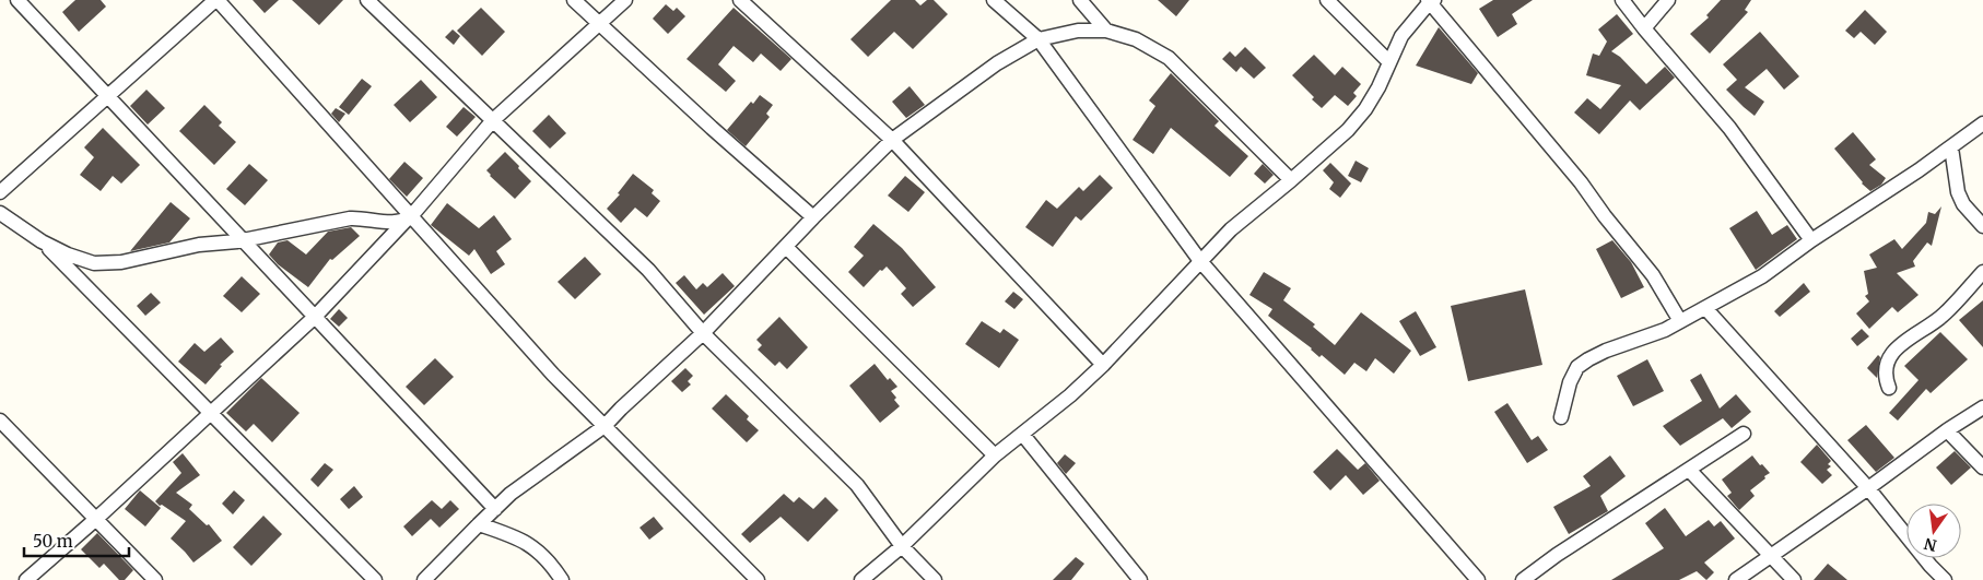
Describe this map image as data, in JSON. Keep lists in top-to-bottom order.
{
  "scale_bar": "50 m",
  "north": "bottom"
}
